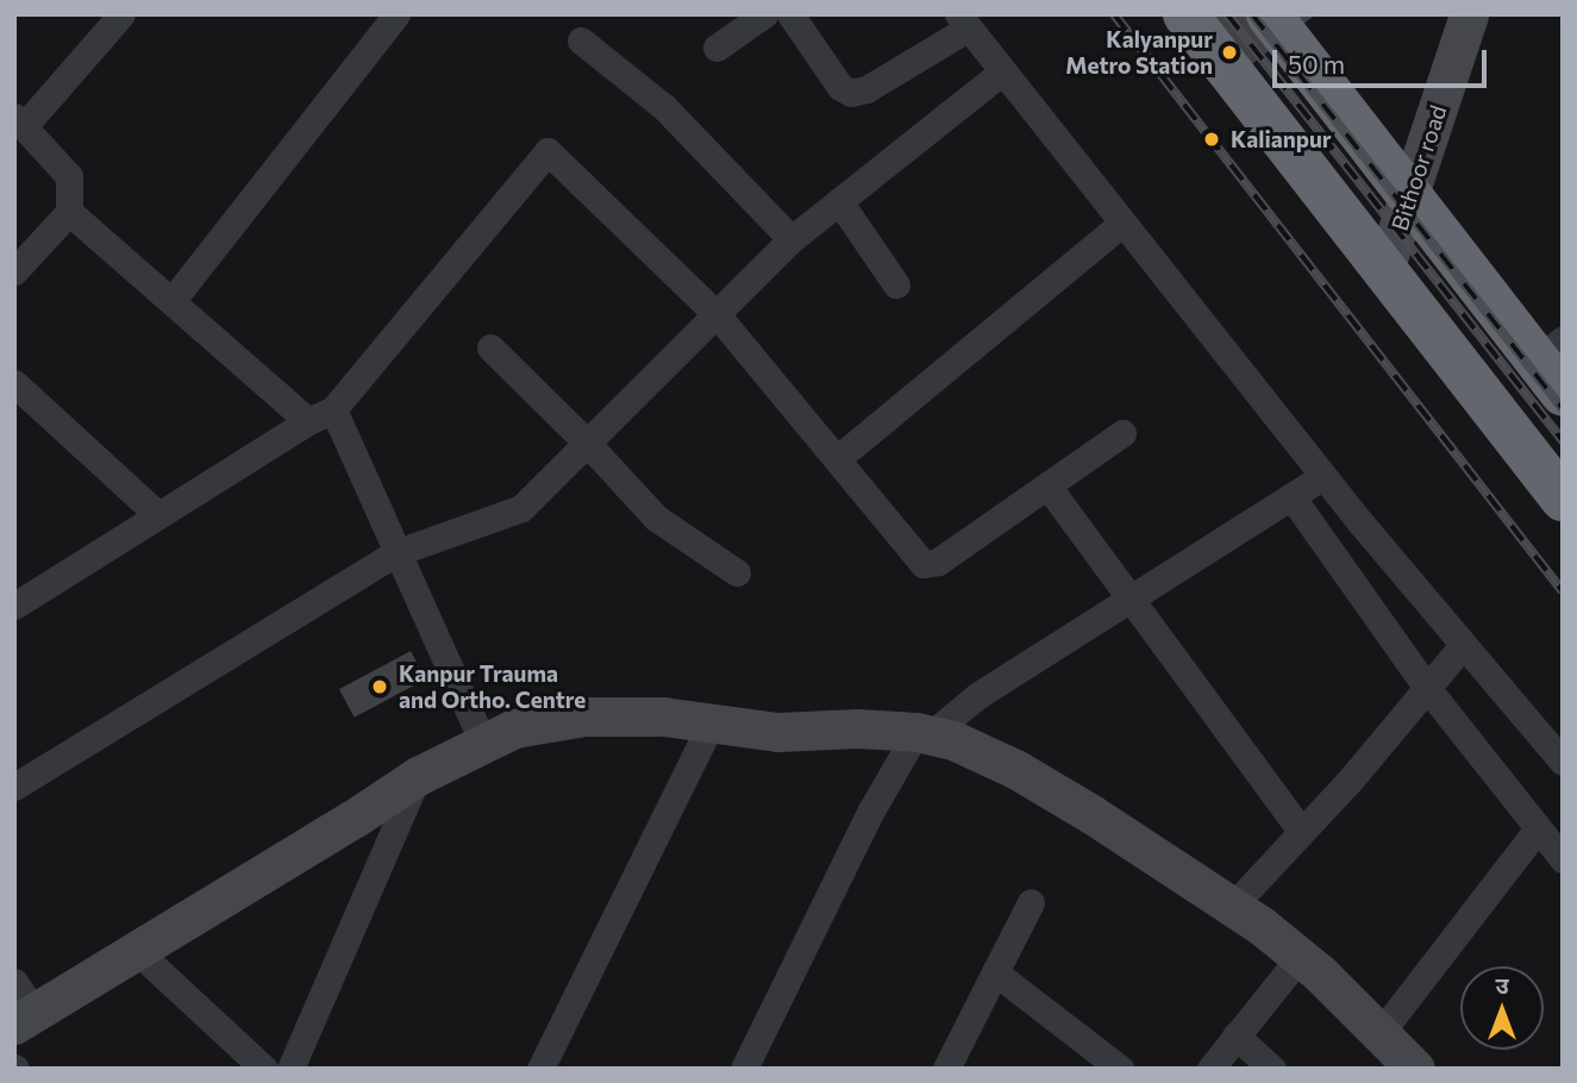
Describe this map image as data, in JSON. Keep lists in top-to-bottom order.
{
  "streets": {
    "street": ["Bithoor road"]
  },
  "places": ["Kalyanpur Metro Station", "Kalianpur", "Kanpur Trauma and Ortho. Centre"],
  "scale_bar": "50 m",
  "north": "top"
}
